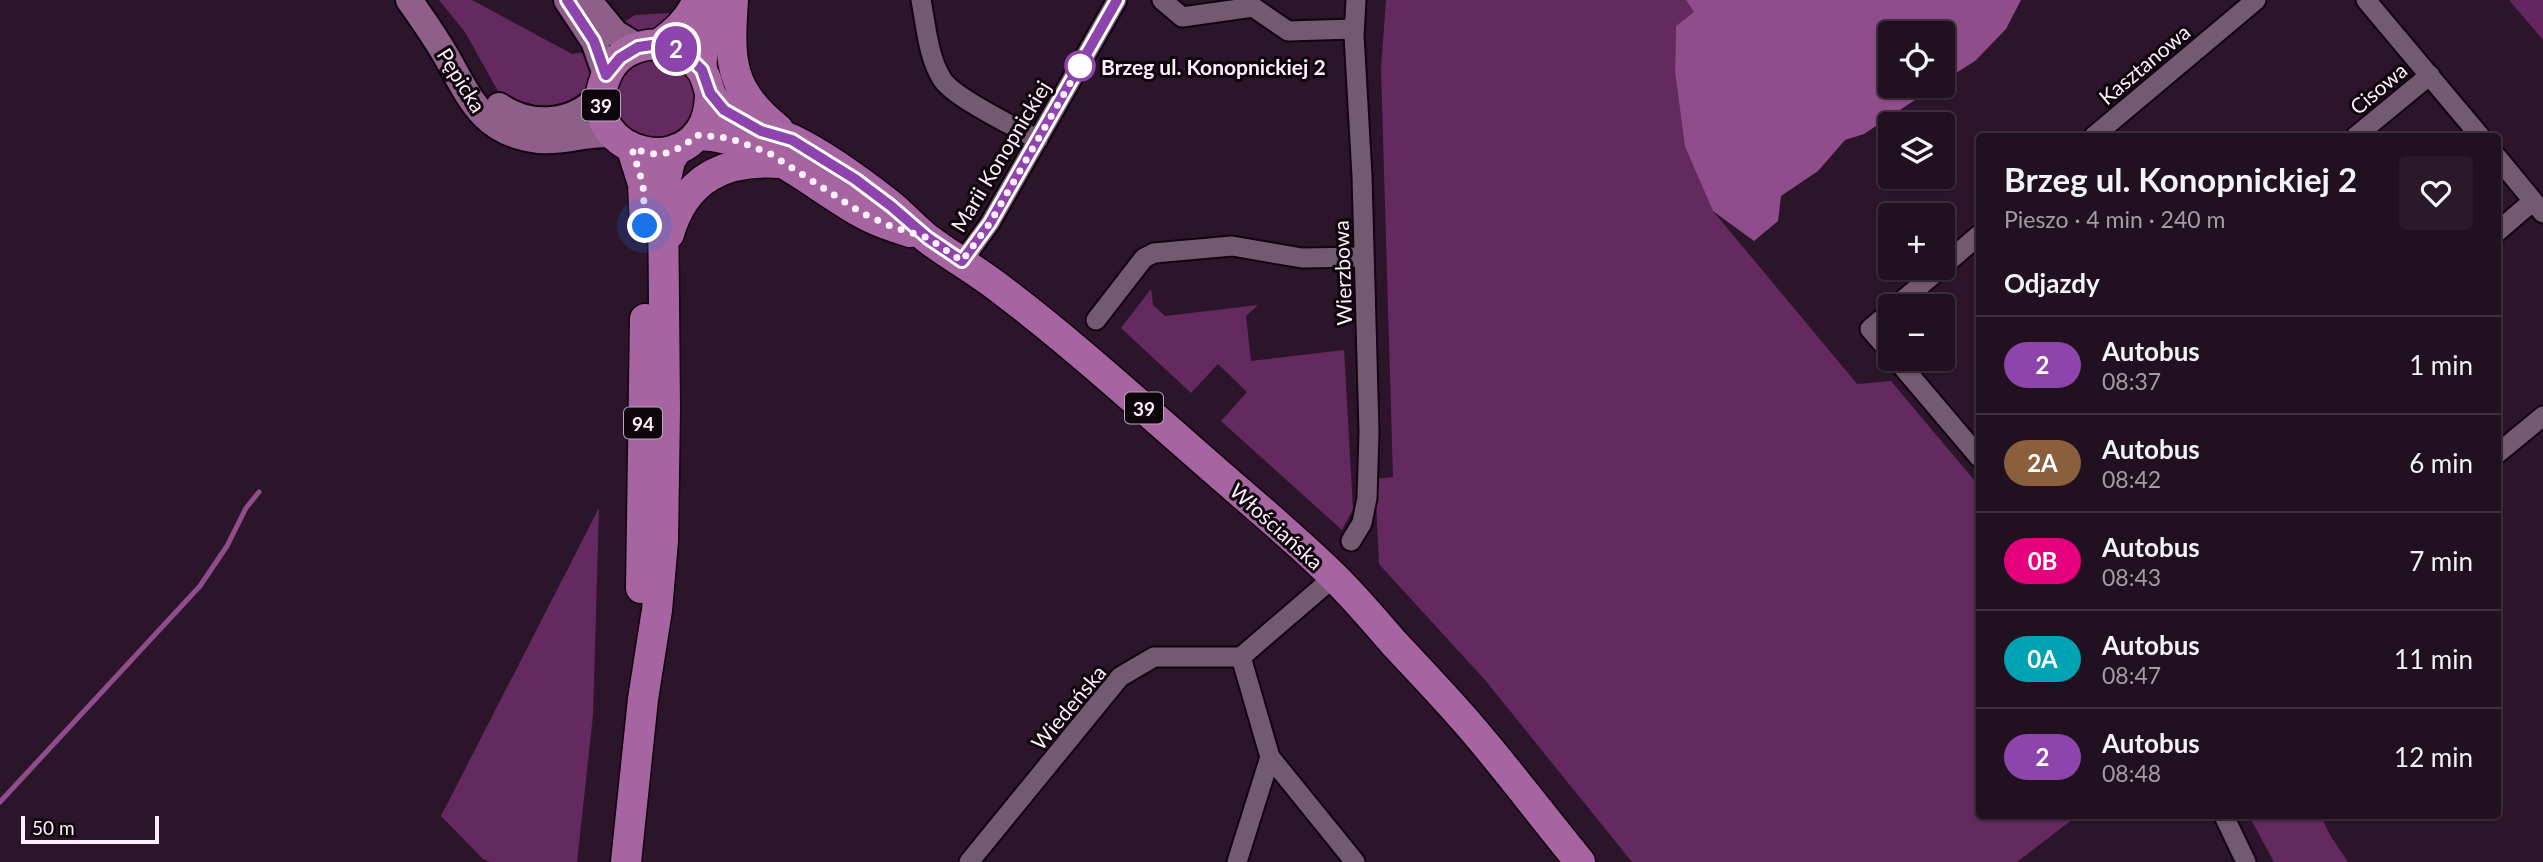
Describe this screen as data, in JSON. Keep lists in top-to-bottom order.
{
  "streets": {
    "main road": ["39", "94", "Włościańska"],
    "street": [
      "Kasztanowa",
      "Pępicka",
      "Cisowa",
      "Marii Konopnickiej",
      "Wierzbowa",
      "Wiedeńska"
    ]
  },
  "crossings": [
    ["Pępicka", "39"],
    ["Pępicka", "94"],
    ["Pępicka", "Włościańska"],
    ["39", "94"],
    ["39", "Włościańska"],
    ["Marii Konopnickiej", "Włościańska"],
    ["94", "Włościańska"]
  ],
  "places": ["Brzeg ul. Konopnickiej 2"],
  "lines": ["bus line 2"],
  "scale_bar": "50 m",
  "page": {
    "on_map": "2",
    "map_buttons": ["+", "−"],
    "heading": [
      ["Brzeg ul. Konopnickiej 2", "Pieszo · 4 min · 240 m"],
      "Odjazdy"
    ],
    "list": [
      {
        "mark": "2",
        "name": "Autobus",
        "note": "08:37",
        "value": "1 min"
      },
      {
        "mark": "2A",
        "name": "Autobus",
        "note": "08:42",
        "value": "6 min"
      },
      {
        "mark": "0B",
        "name": "Autobus",
        "note": "08:43",
        "value": "7 min"
      },
      {
        "mark": "0A",
        "name": "Autobus",
        "note": "08:47",
        "value": "11 min"
      },
      {
        "mark": "2",
        "name": "Autobus",
        "note": "08:48",
        "value": "12 min"
      }
    ],
    "scale": "50 m"
  }
}
